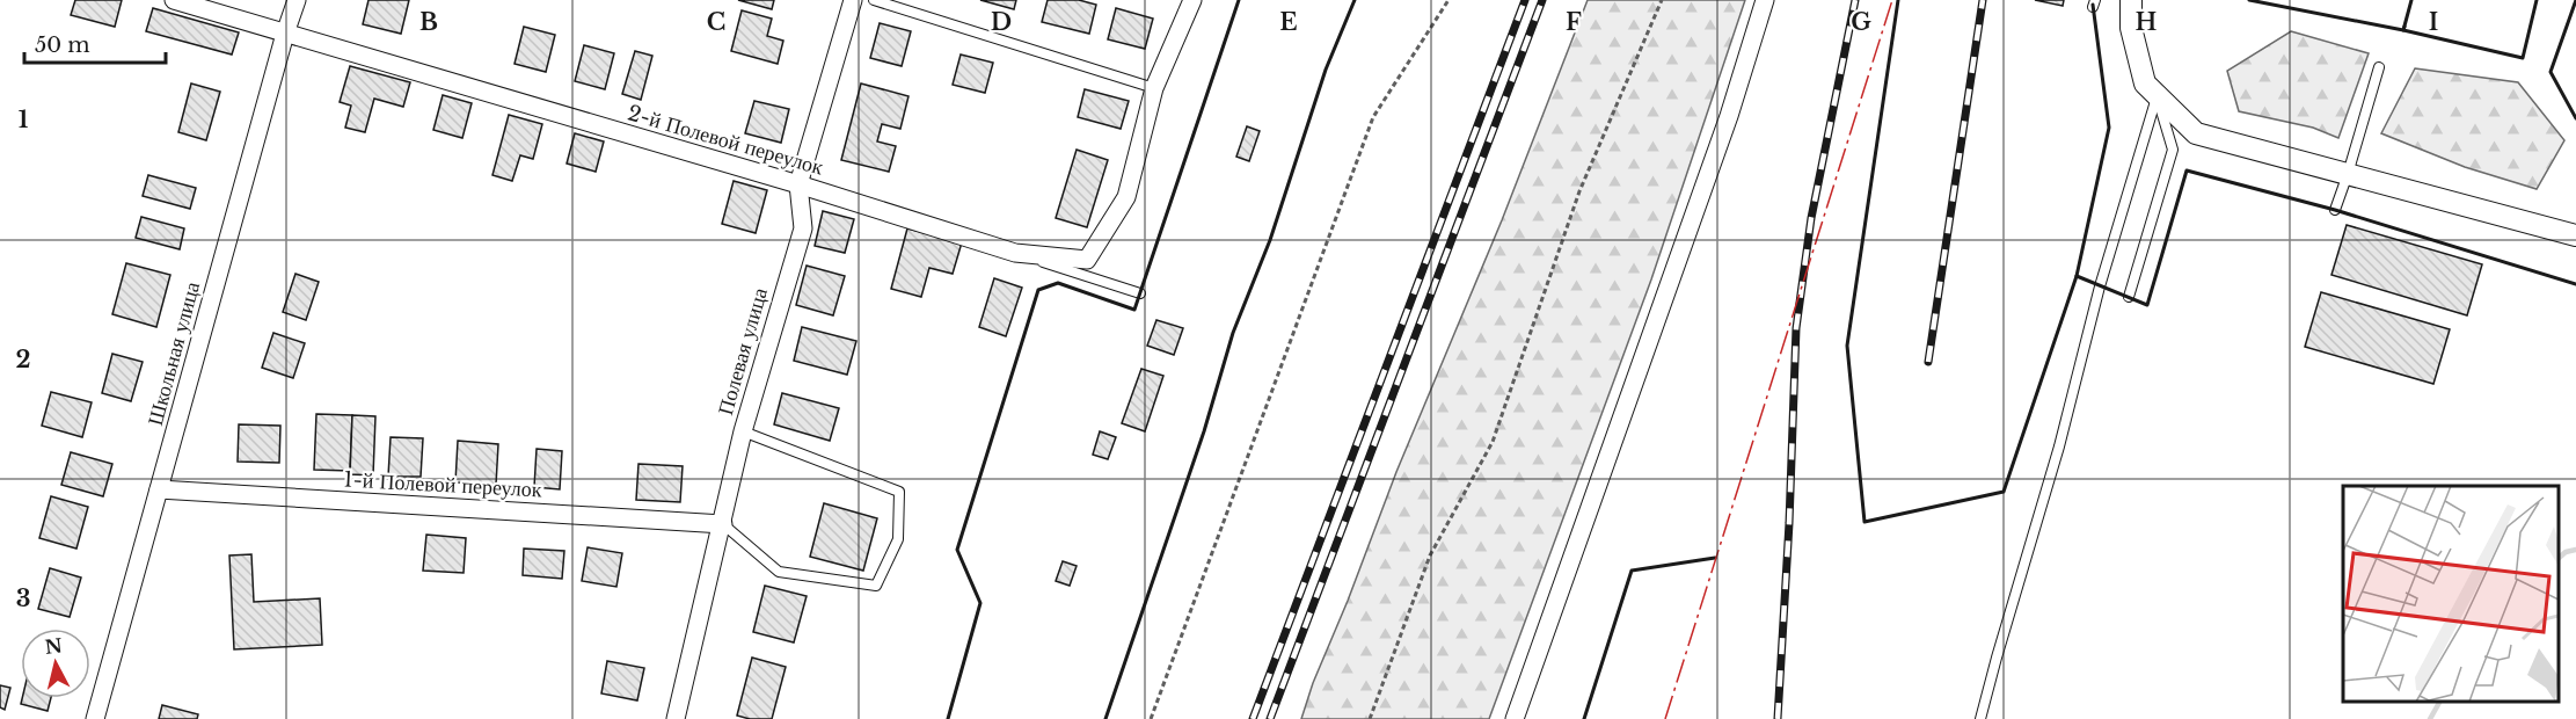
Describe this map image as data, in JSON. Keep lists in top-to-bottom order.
{
  "streets": {
    "street": [
      "2-й Полевой переулок",
      "Полевая улица",
      "Школьная улица",
      "1-й Полевой переулок"
    ]
  },
  "crossings": [
    ["2-й Полевой переулок", "Полевая улица"],
    ["2-й Полевой переулок", "Школьная улица"],
    ["Полевая улица", "1-й Полевой переулок"],
    ["Школьная улица", "1-й Полевой переулок"]
  ],
  "scale_bar": "50 m",
  "north": "top",
  "grid": {
    "columns": [
      "B",
      "C",
      "D",
      "E",
      "F",
      "G",
      "H",
      "I"
    ],
    "rows": ["1", "2", "3"]
  }
}
